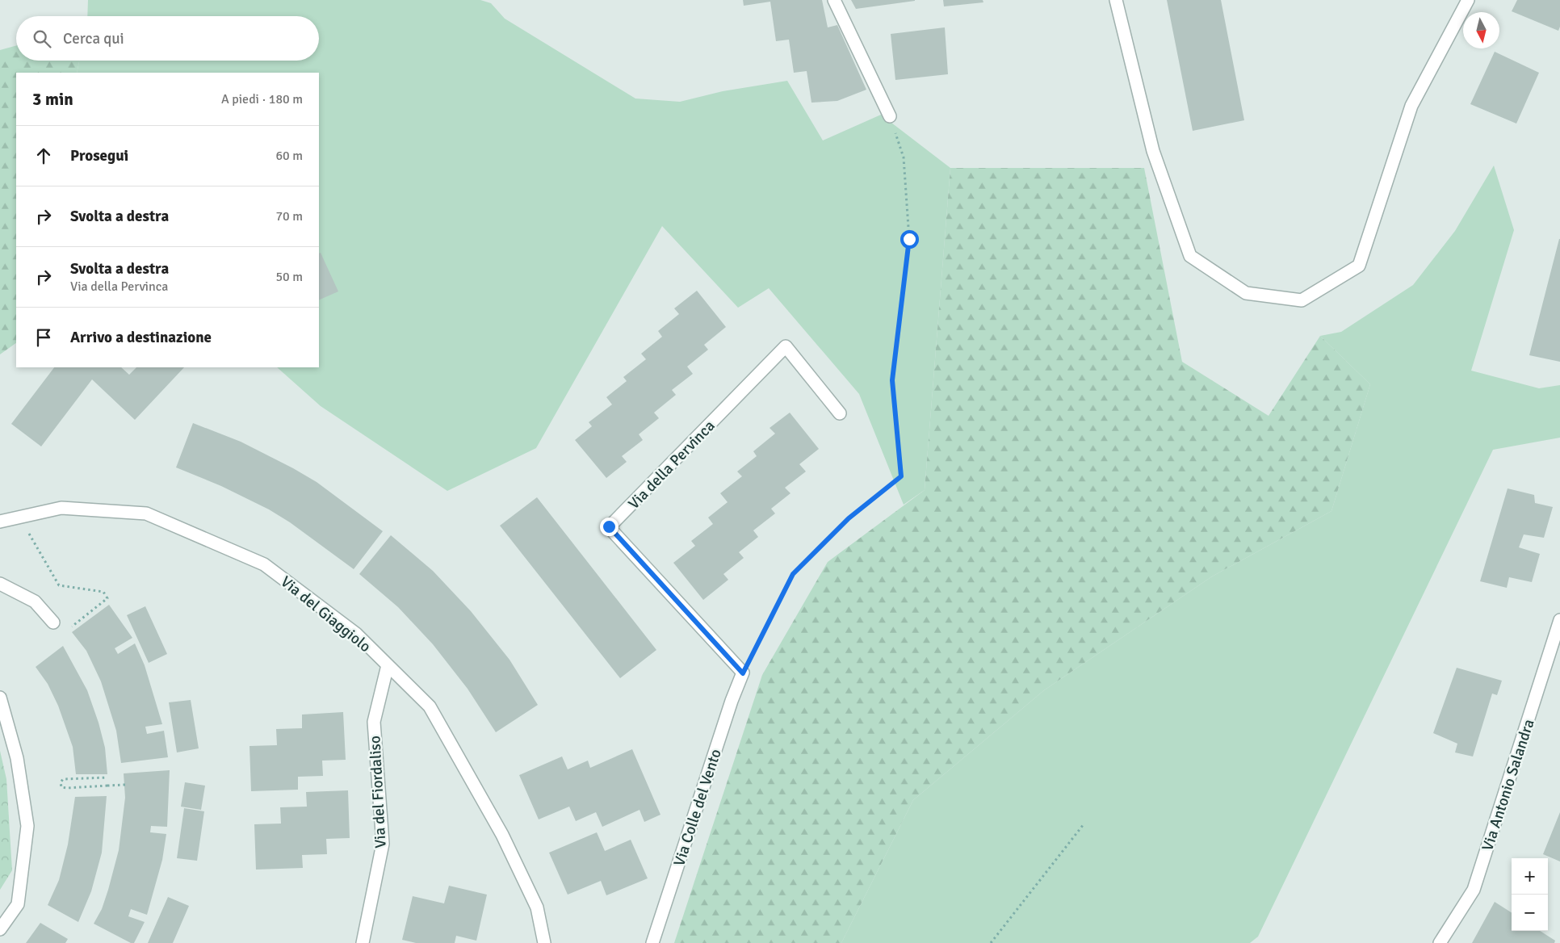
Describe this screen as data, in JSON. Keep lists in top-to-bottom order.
{
  "streets": {
    "street": [
      "Via della Pervinca",
      "Via del Giaggiolo",
      "Via Antonio Salandra",
      "Via del Fiordaliso",
      "Via Colle del Vento"
    ]
  },
  "crossings": [
    ["Via della Pervinca", "Via Colle del Vento"],
    ["Via del Giaggiolo", "Via del Fiordaliso"]
  ],
  "north": "bottom",
  "page": {
    "search": "Cerca qui",
    "heading": ["3 min", "A piedi · 180 m"],
    "list": [
      ["Prosegui", "60 m"],
      ["Svolta a destra", "70 m"],
      ["Svolta a destra", "Via della Pervinca", "50 m"],
      "Arrivo a destinazione"
    ],
    "map_buttons": ["+", "−"]
  }
}
